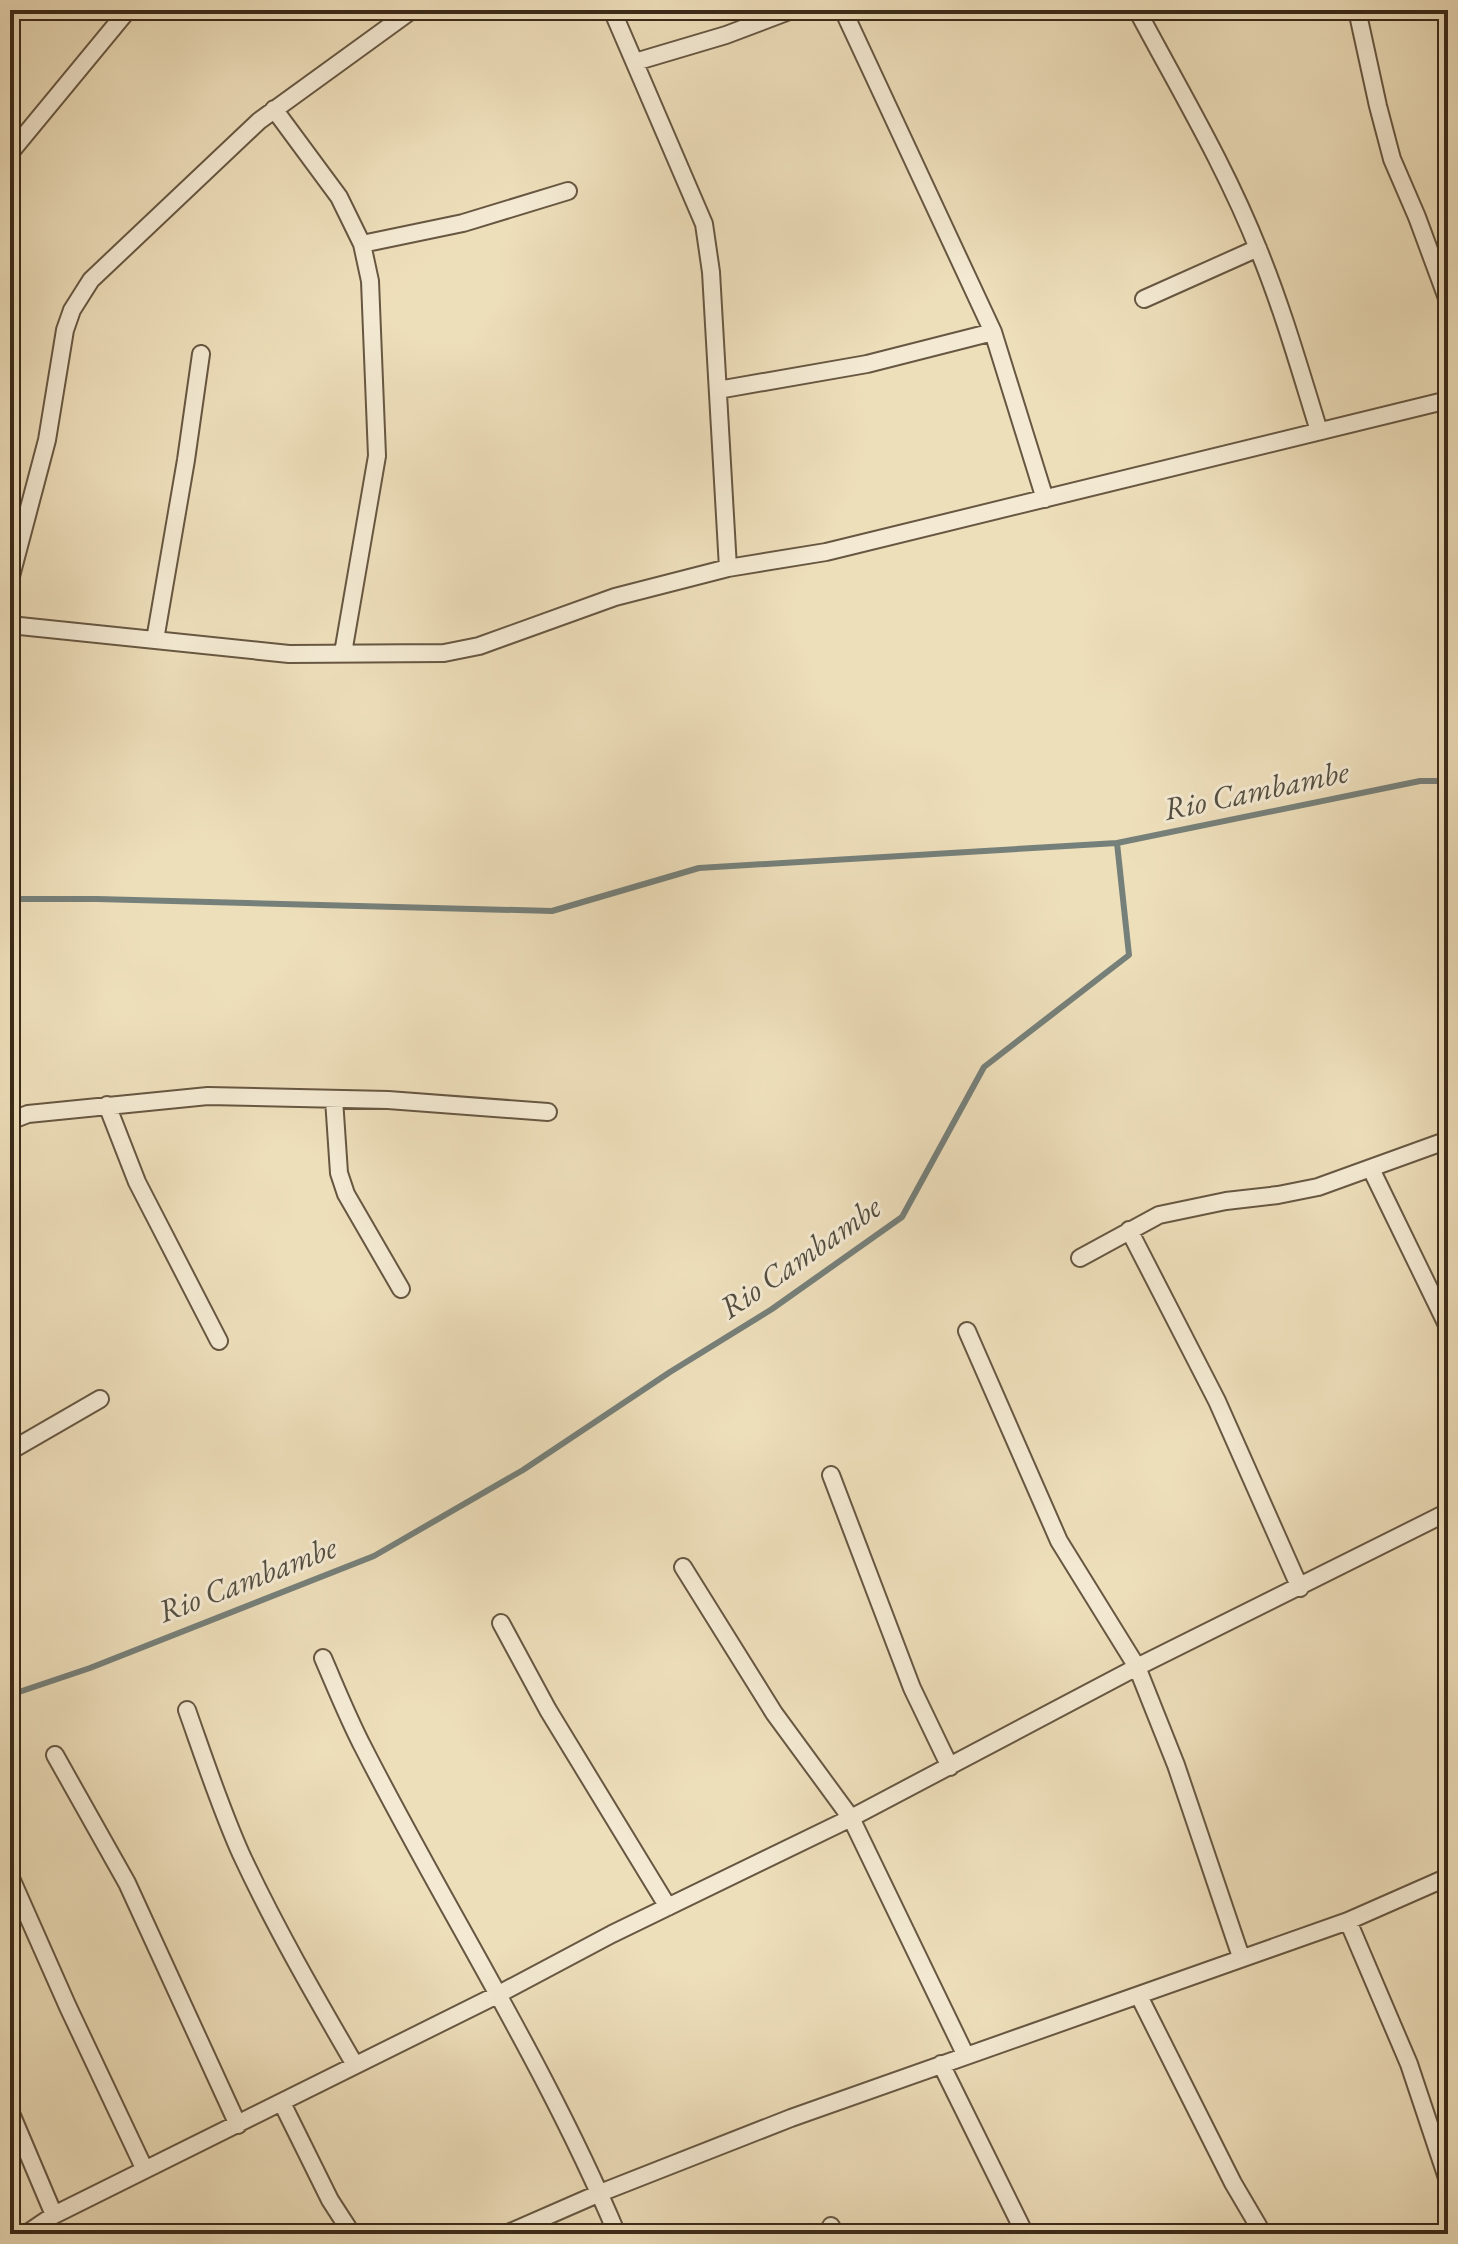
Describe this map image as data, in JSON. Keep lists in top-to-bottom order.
{
  "water": ["Rio Cambambe"]
}
